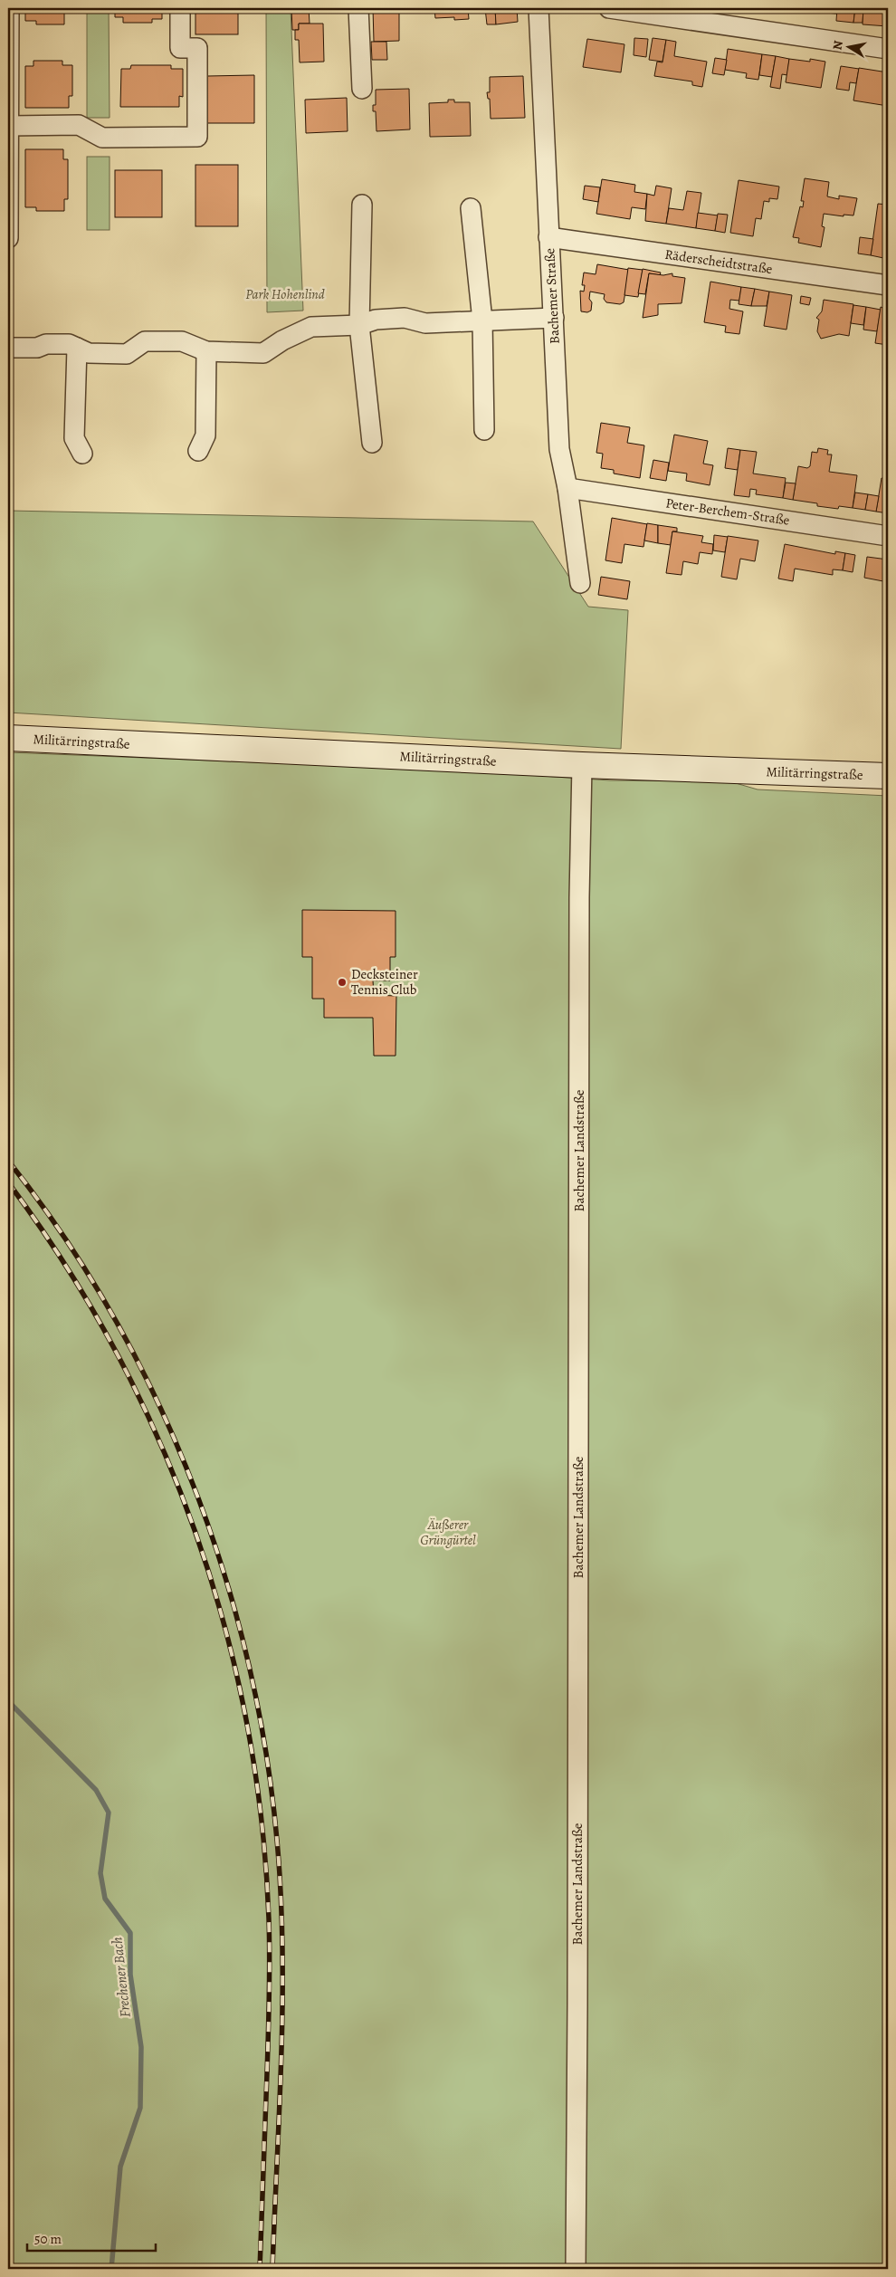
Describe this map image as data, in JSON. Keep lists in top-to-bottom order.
{
  "streets": {
    "main road": ["Militärringstraße"],
    "street": [
      "Räderscheidtstraße",
      "Bachemer Straße",
      "Peter-Berchem-Straße",
      "Bachemer Landstraße"
    ]
  },
  "crossings": [
    ["Räderscheidtstraße", "Bachemer Straße"],
    ["Bachemer Straße", "Peter-Berchem-Straße"],
    ["Militärringstraße", "Bachemer Landstraße"]
  ],
  "water": ["Frechener Bach"],
  "parks": ["Park Hohenlind", "Äußerer Grüngürtel"],
  "places": ["Decksteiner Tennis Club"],
  "scale_bar": "50 m",
  "north": "left"
}
